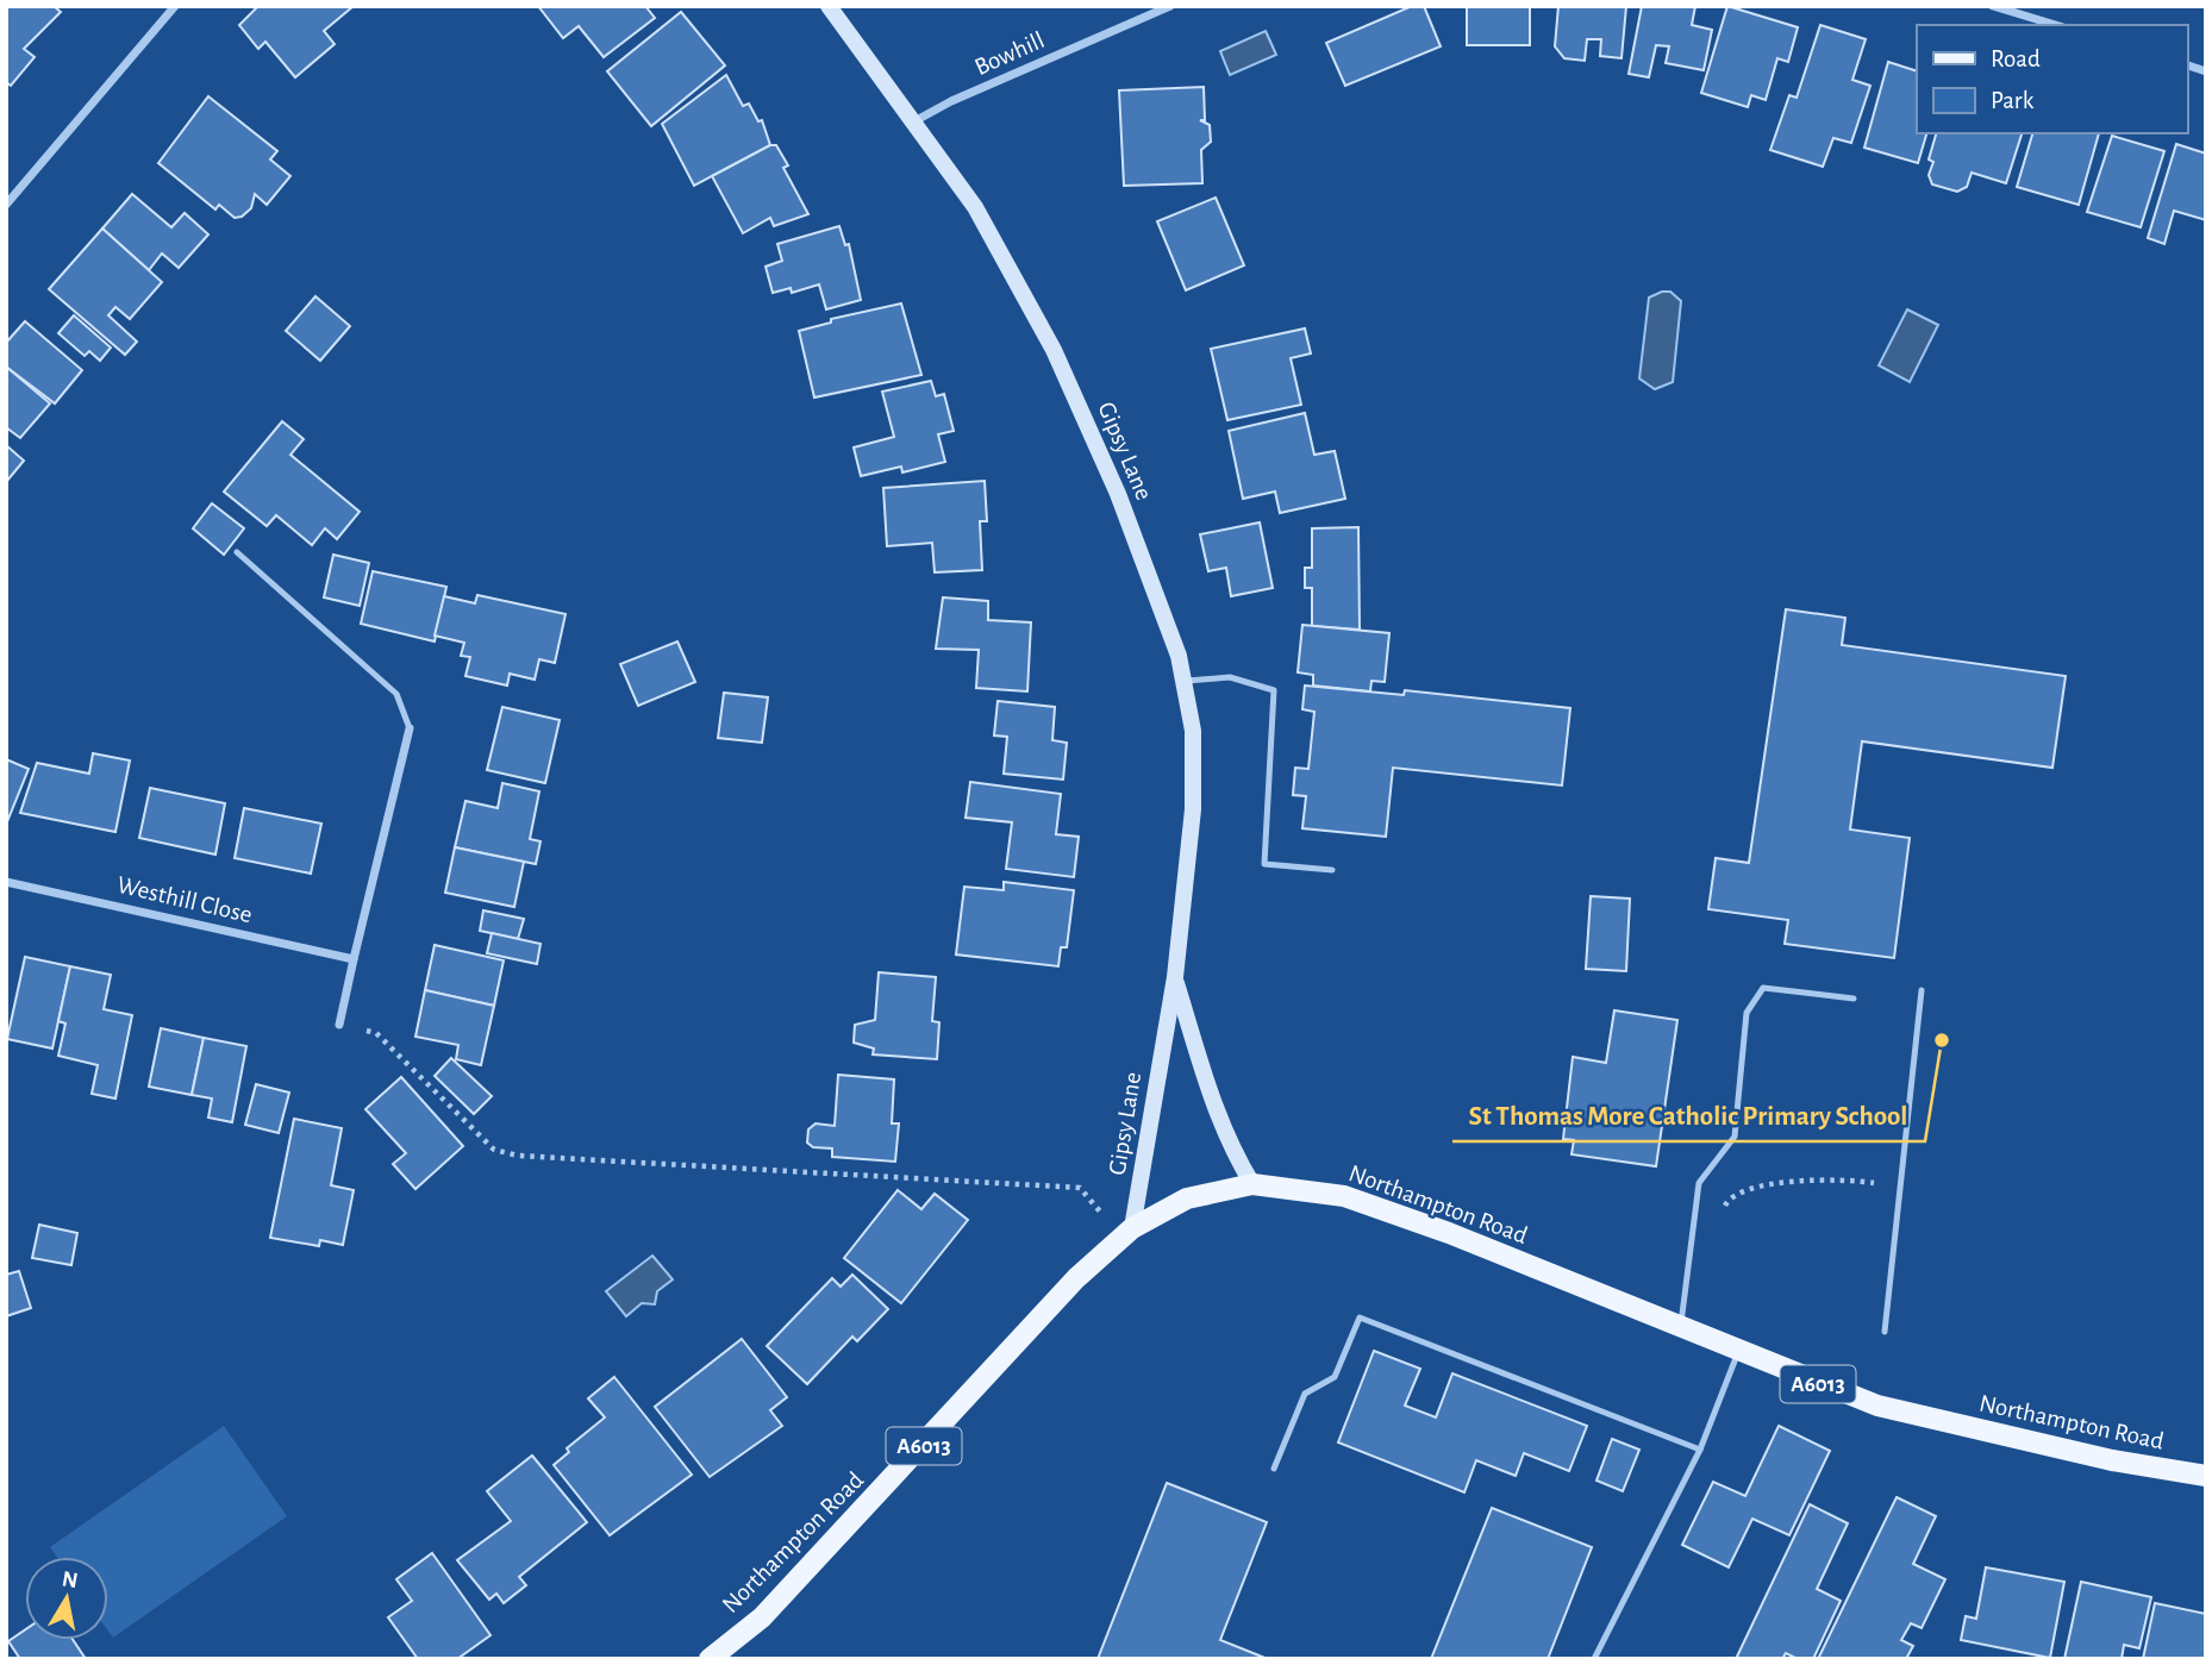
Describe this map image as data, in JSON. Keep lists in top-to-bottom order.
{
  "streets": {
    "main road": ["Gipsy Lane", "Northampton Road", "A6013"],
    "street": ["Bowhill", "Westhill Close"]
  },
  "crossings": [
    ["Bowhill", "Gipsy Lane"],
    ["Gipsy Lane", "Northampton Road"]
  ],
  "places": ["St Thomas More Catholic Primary School"],
  "legend": ["Road", "Park"],
  "north": "top"
}
